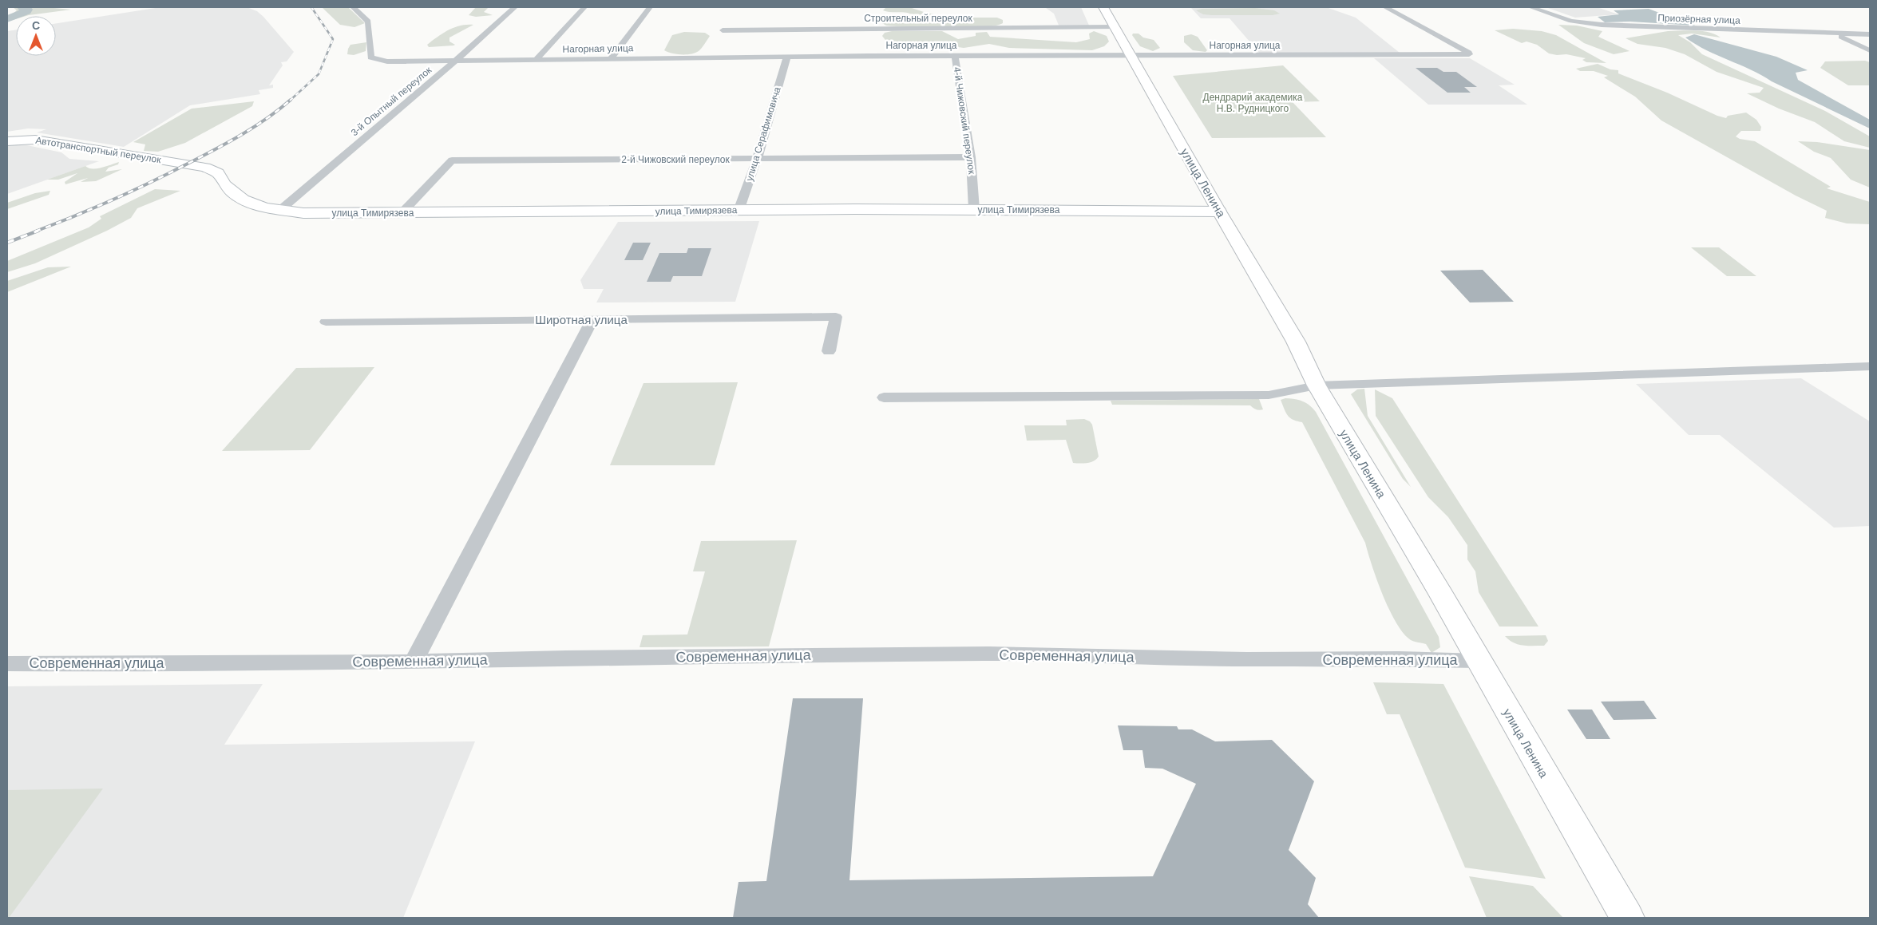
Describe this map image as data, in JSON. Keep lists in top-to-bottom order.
{
  "streets": {
    "main road": ["Автотранспортный переулок", "улица Ленина", "улица Тимирязева"],
    "street": [
      "Строительный переулок",
      "Приозёрная улица",
      "Нагорная улица",
      "3-й Опытный переулок",
      "4-й Чижовский переулок",
      "улица Серафимовича",
      "2-й Чижовский переулок",
      "Широтная улица",
      "Современная улица"
    ]
  },
  "crossings": [
    ["Строительный переулок", "улица Ленина"],
    ["Нагорная улица", "3-й Опытный переулок"],
    ["Нагорная улица", "4-й Чижовский переулок"],
    ["Нагорная улица", "улица Серафимовича"],
    ["Нагорная улица", "улица Ленина"],
    ["3-й Опытный переулок", "улица Тимирязева"],
    ["4-й Чижовский переулок", "2-й Чижовский переулок"],
    ["4-й Чижовский переулок", "улица Тимирязева"],
    ["улица Серафимовича", "2-й Чижовский переулок"],
    ["улица Серафимовича", "улица Тимирязева"],
    ["Автотранспортный переулок", "улица Тимирязева"],
    ["2-й Чижовский переулок", "улица Тимирязева"],
    ["улица Ленина", "улица Тимирязева"],
    ["улица Ленина", "Современная улица"]
  ],
  "parks": ["Дендрарий академика Н.В. Рудницкого"],
  "north": "top"
}
